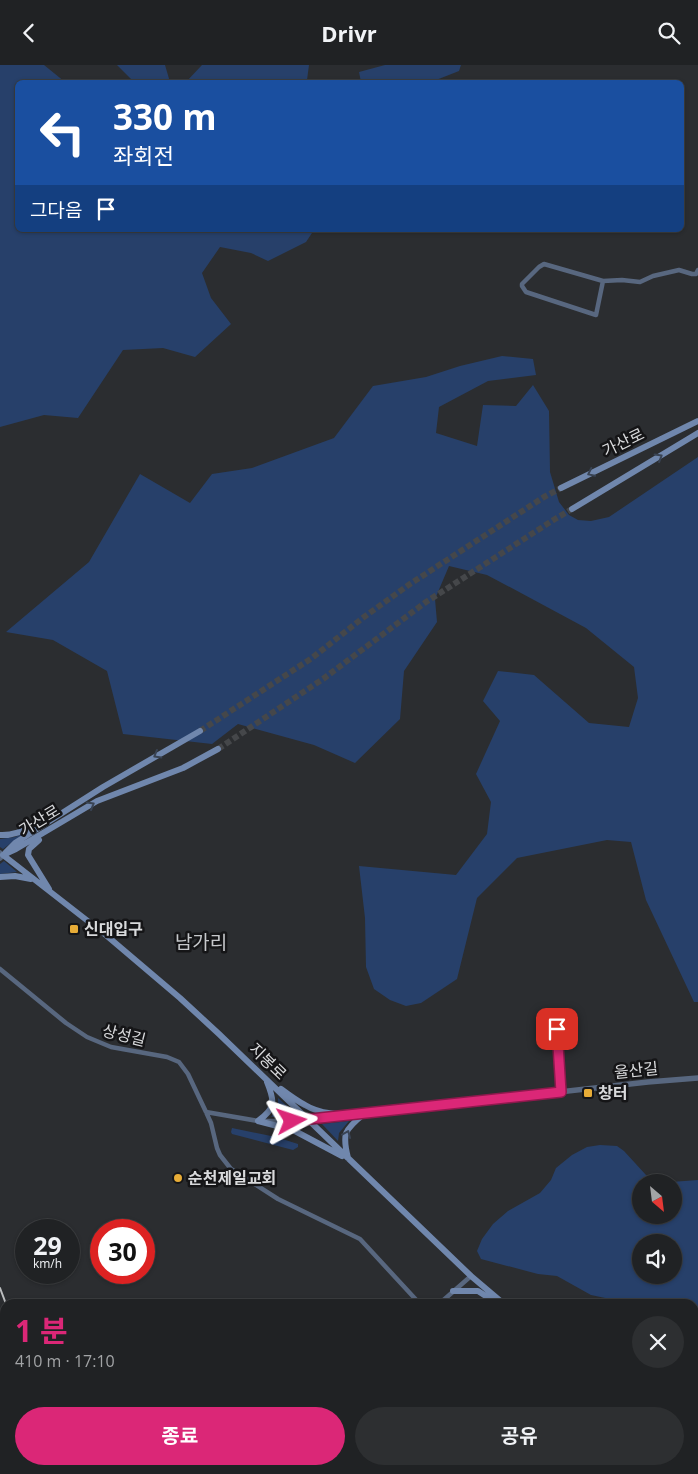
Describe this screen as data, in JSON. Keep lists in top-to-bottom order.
{
  "streets": {
    "main road": ["가산로", "지봉로"],
    "street": ["상성길", "율산길"]
  },
  "crossings": [
    ["가산로", "지봉로"],
    ["지봉로", "율산길"]
  ],
  "districts": ["남가리"],
  "places": {
    "transit": ["신대입구", "창터"],
    "other": ["순천제일교회"]
  },
  "north": "bottom right",
  "page": {
    "header": "Drivr",
    "turn": ["330 m", "좌회전"],
    "then": "그다음",
    "speed": "29 km/h",
    "limit": "30",
    "heading": ["1 분", "410 m · 17:10"],
    "buttons": ["종료", "공유"]
  }
}
